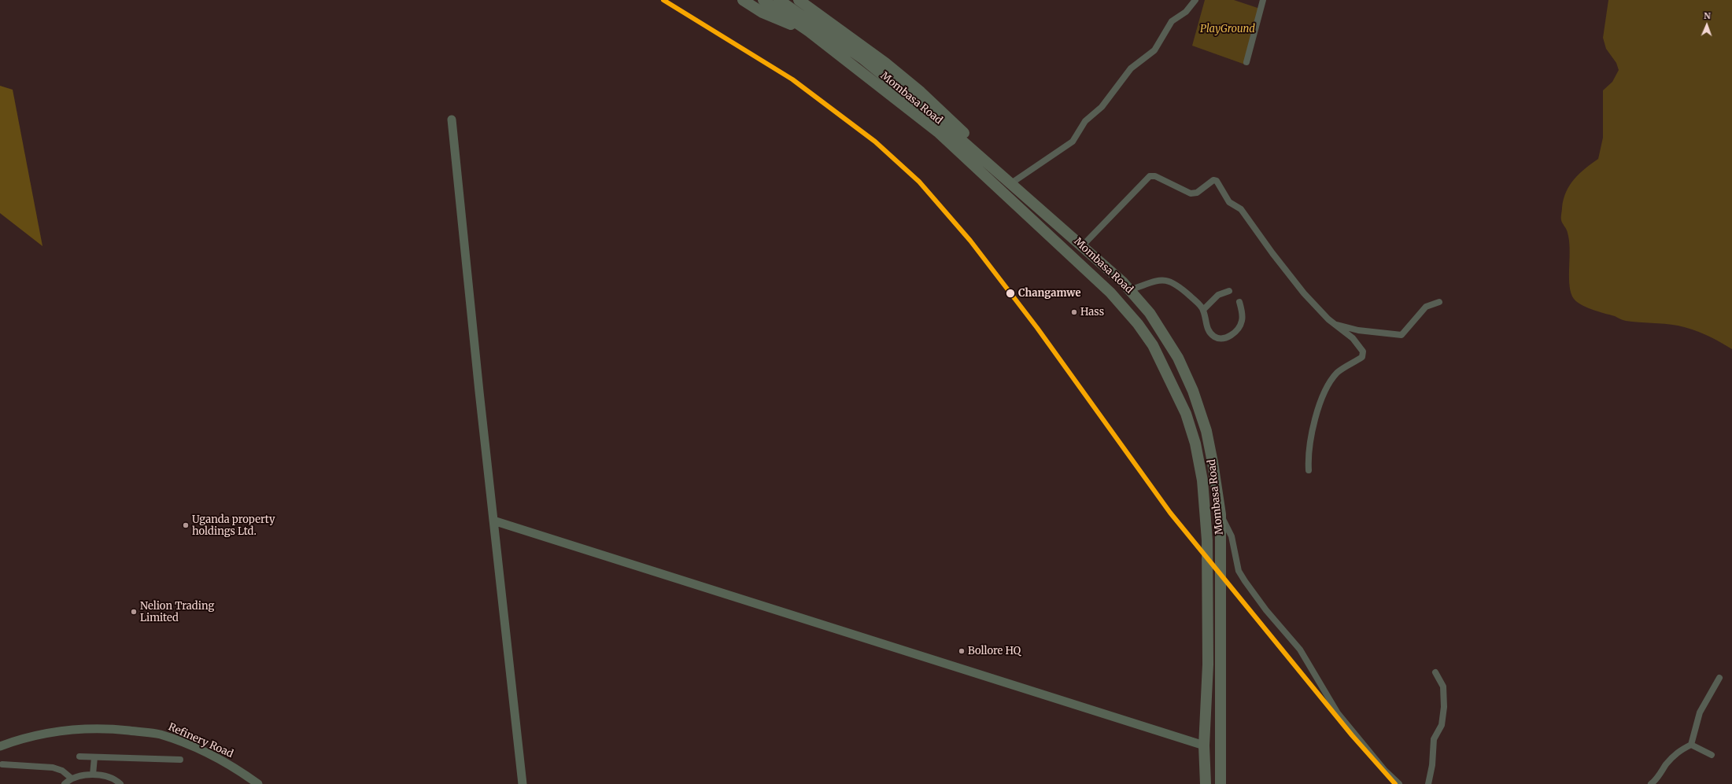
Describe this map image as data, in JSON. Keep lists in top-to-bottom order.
{
  "streets": {
    "highway": ["Mombasa Road"],
    "street": ["Refinery Road"]
  },
  "parks": ["PlayGround"],
  "places": [
    "Changamwe",
    "Hass",
    "Uganda property holdings Ltd.",
    "Nelion Trading Limited",
    "Bollore HQ"
  ],
  "north": "top"
}
